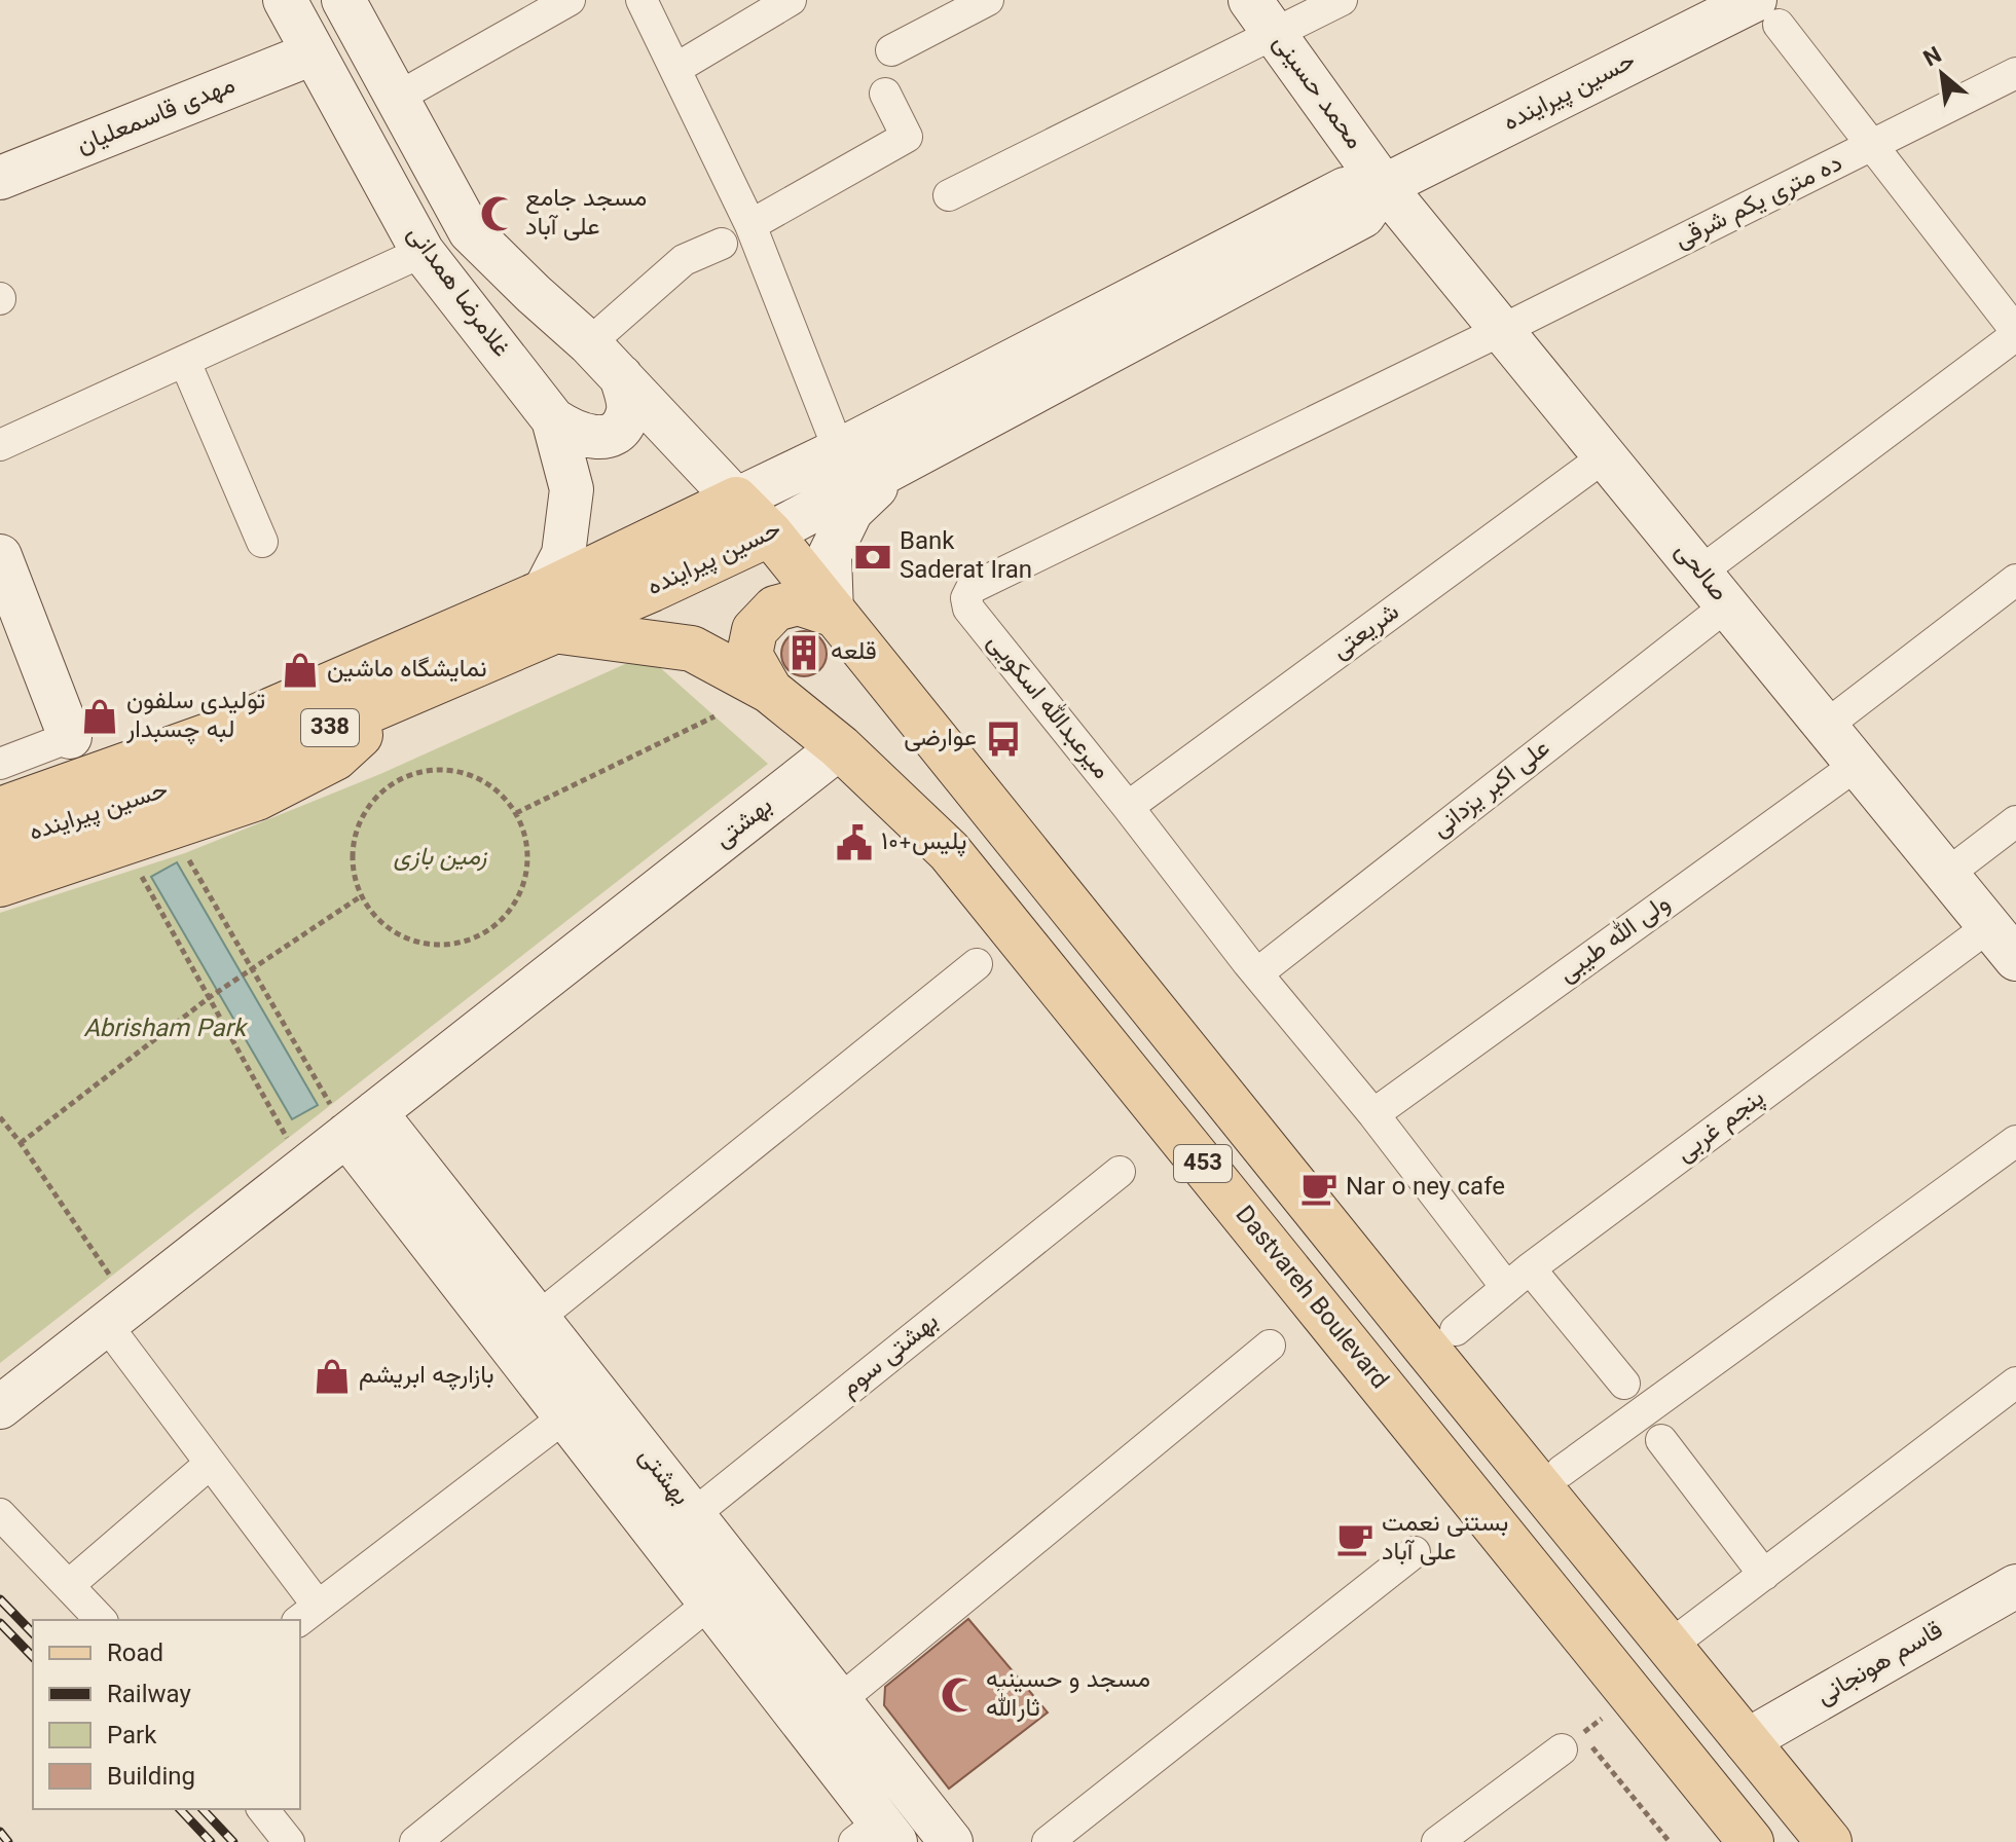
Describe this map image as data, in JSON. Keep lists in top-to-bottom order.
{
  "streets": {
    "main road": [
      "حسین پیراینده",
      "338",
      "453",
      "Dastvareh Boulevard"
    ],
    "street": [
      "محمد حسینی",
      "مهدی قاسمعلیان",
      "ده متری یکم شرقی",
      "غلامرضا همدانی",
      "صالحی",
      "شریعتی",
      "میرعبدالله اسکویی",
      "علی اکبر یزدانی",
      "بهشتی",
      "ولی الله طیبی",
      "پنجم غربی",
      "بهشتی سوم",
      "قاسم هونجانی"
    ]
  },
  "crossings": [
    ["محمد حسینی", "حسین پیراینده"],
    ["محمد حسینی", "صالحی"],
    ["حسین پیراینده", "غلامرضا همدانی"],
    ["حسین پیراینده", "صالحی"],
    ["حسین پیراینده", "453"],
    ["حسین پیراینده", "Dastvareh Boulevard"],
    ["مهدی قاسمعلیان", "غلامرضا همدانی"],
    ["ده متری یکم شرقی", "صالحی"],
    ["ده متری یکم شرقی", "میرعبدالله اسکویی"],
    ["غلامرضا همدانی", "453"],
    ["غلامرضا همدانی", "Dastvareh Boulevard"],
    ["صالحی", "شریعتی"],
    ["صالحی", "میرعبدالله اسکویی"],
    ["صالحی", "علی اکبر یزدانی"],
    ["صالحی", "ولی الله طیبی"],
    ["صالحی", "پنجم غربی"],
    ["شریعتی", "میرعبدالله اسکویی"],
    ["میرعبدالله اسکویی", "علی اکبر یزدانی"],
    ["میرعبدالله اسکویی", "ولی الله طیبی"],
    ["میرعبدالله اسکویی", "پنجم غربی"],
    ["بهشتی", "Dastvareh Boulevard"],
    ["بهشتی", "بهشتی سوم"],
    ["453", "قاسم هونجانی"]
  ],
  "parks": ["زمین بازی", "Abrisham Park"],
  "places": {
    "mosque": ["مسجد جامع علی آباد", "مسجد و حسینیه ثارالله"],
    "bank": ["Bank Saderat Iran"],
    "building": ["قلعه"],
    "shop": ["نمایشگاه ماشین", "تولیدی سلفون لبه‌ چسبدار", "بازارچه ابریشم"],
    "bus stop": ["عوارضی"],
    "public building": ["پلیس+۱۰"],
    "cafe": ["Nar o ney cafe", "بستنی نعمت علی آباد"]
  },
  "legend": [
    "Road",
    "Railway",
    "Park",
    "Building"
  ],
  "north": "top left"
}
